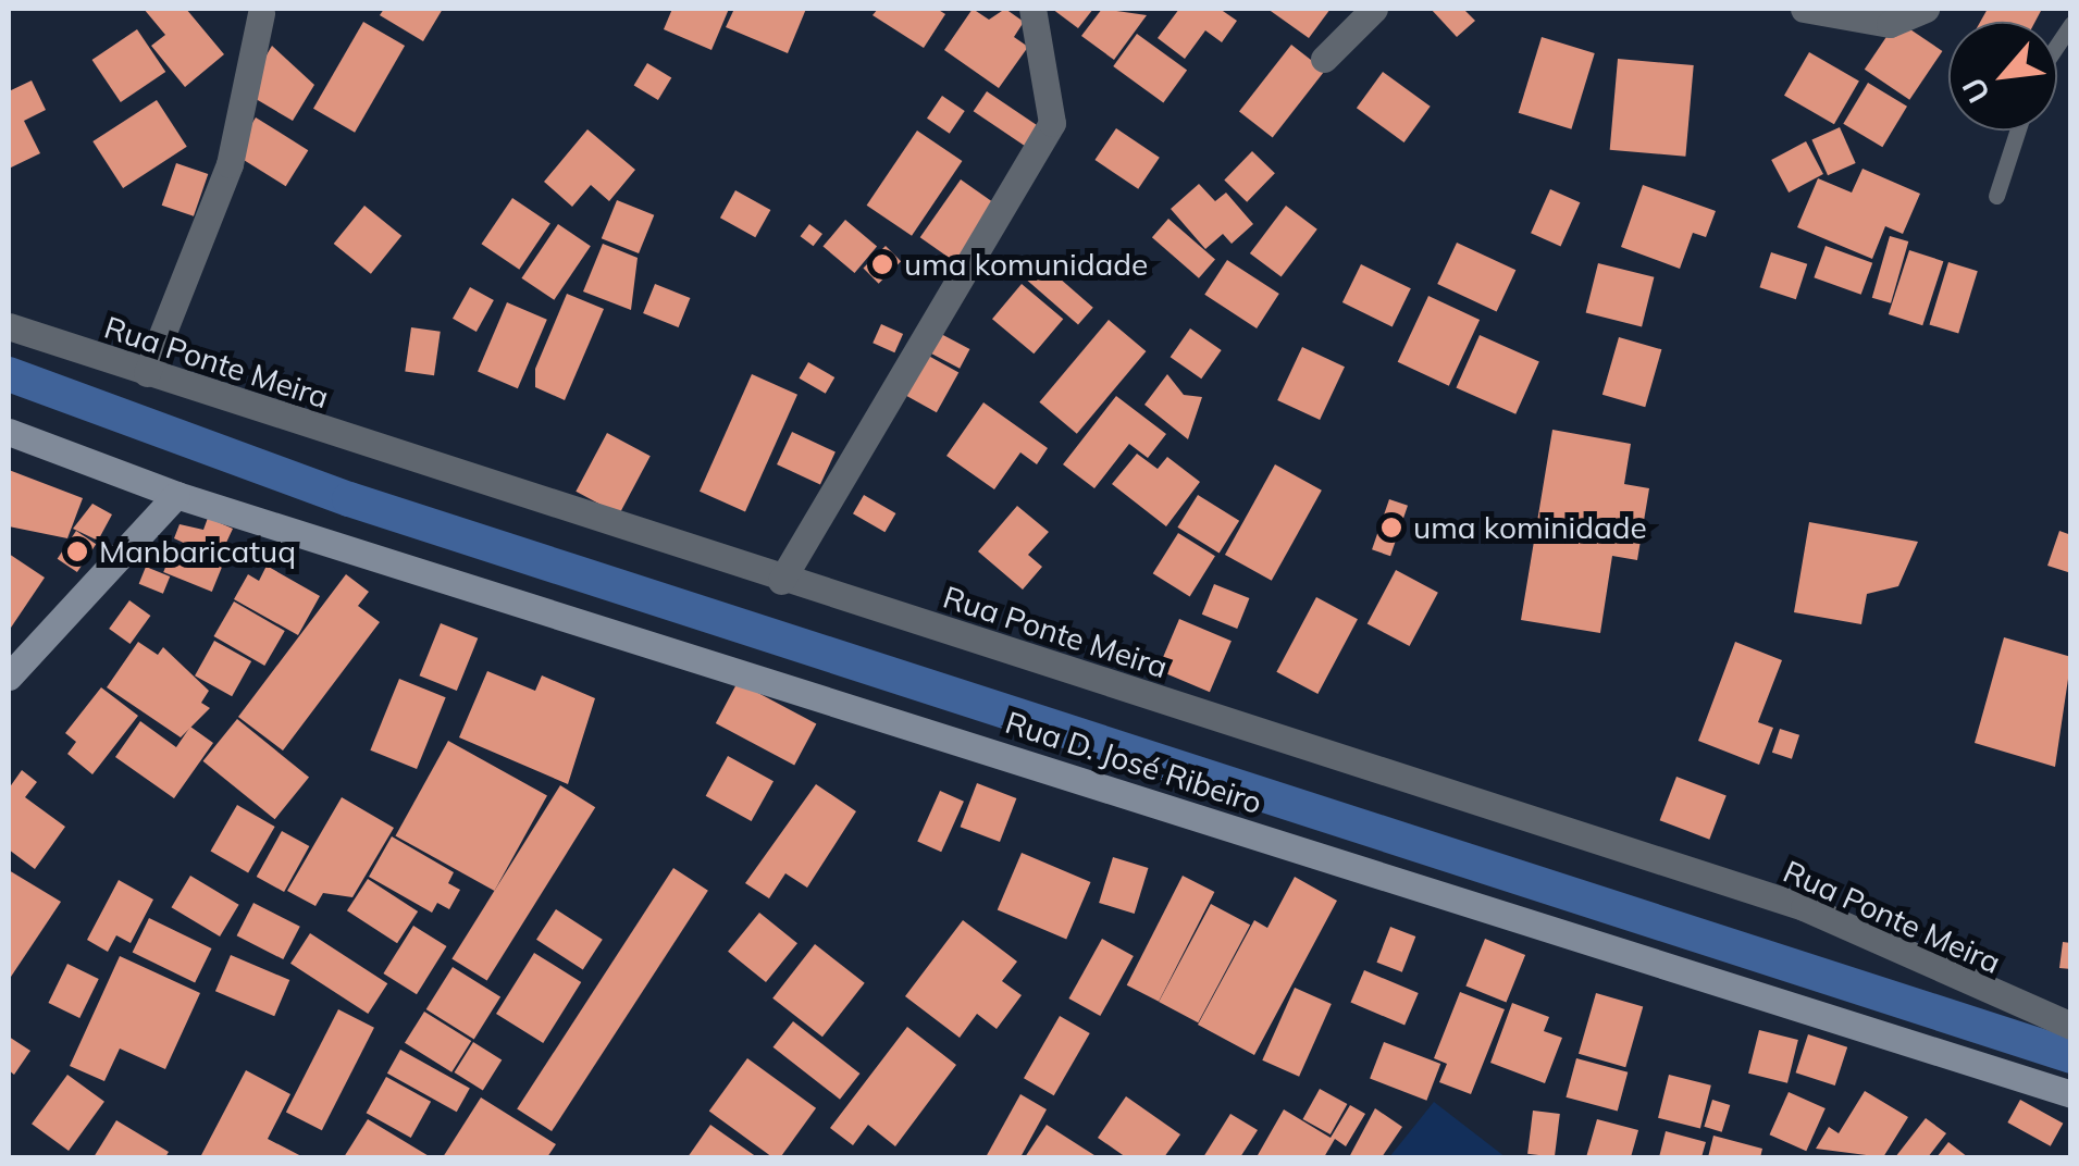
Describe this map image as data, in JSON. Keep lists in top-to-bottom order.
{
  "streets": {
    "street": ["Rua Ponte Meira", "Rua D. José Ribeiro"]
  },
  "places": ["uma komunidade", "uma kominidade", "Manbaricatuq"],
  "north": "bottom left"
}
